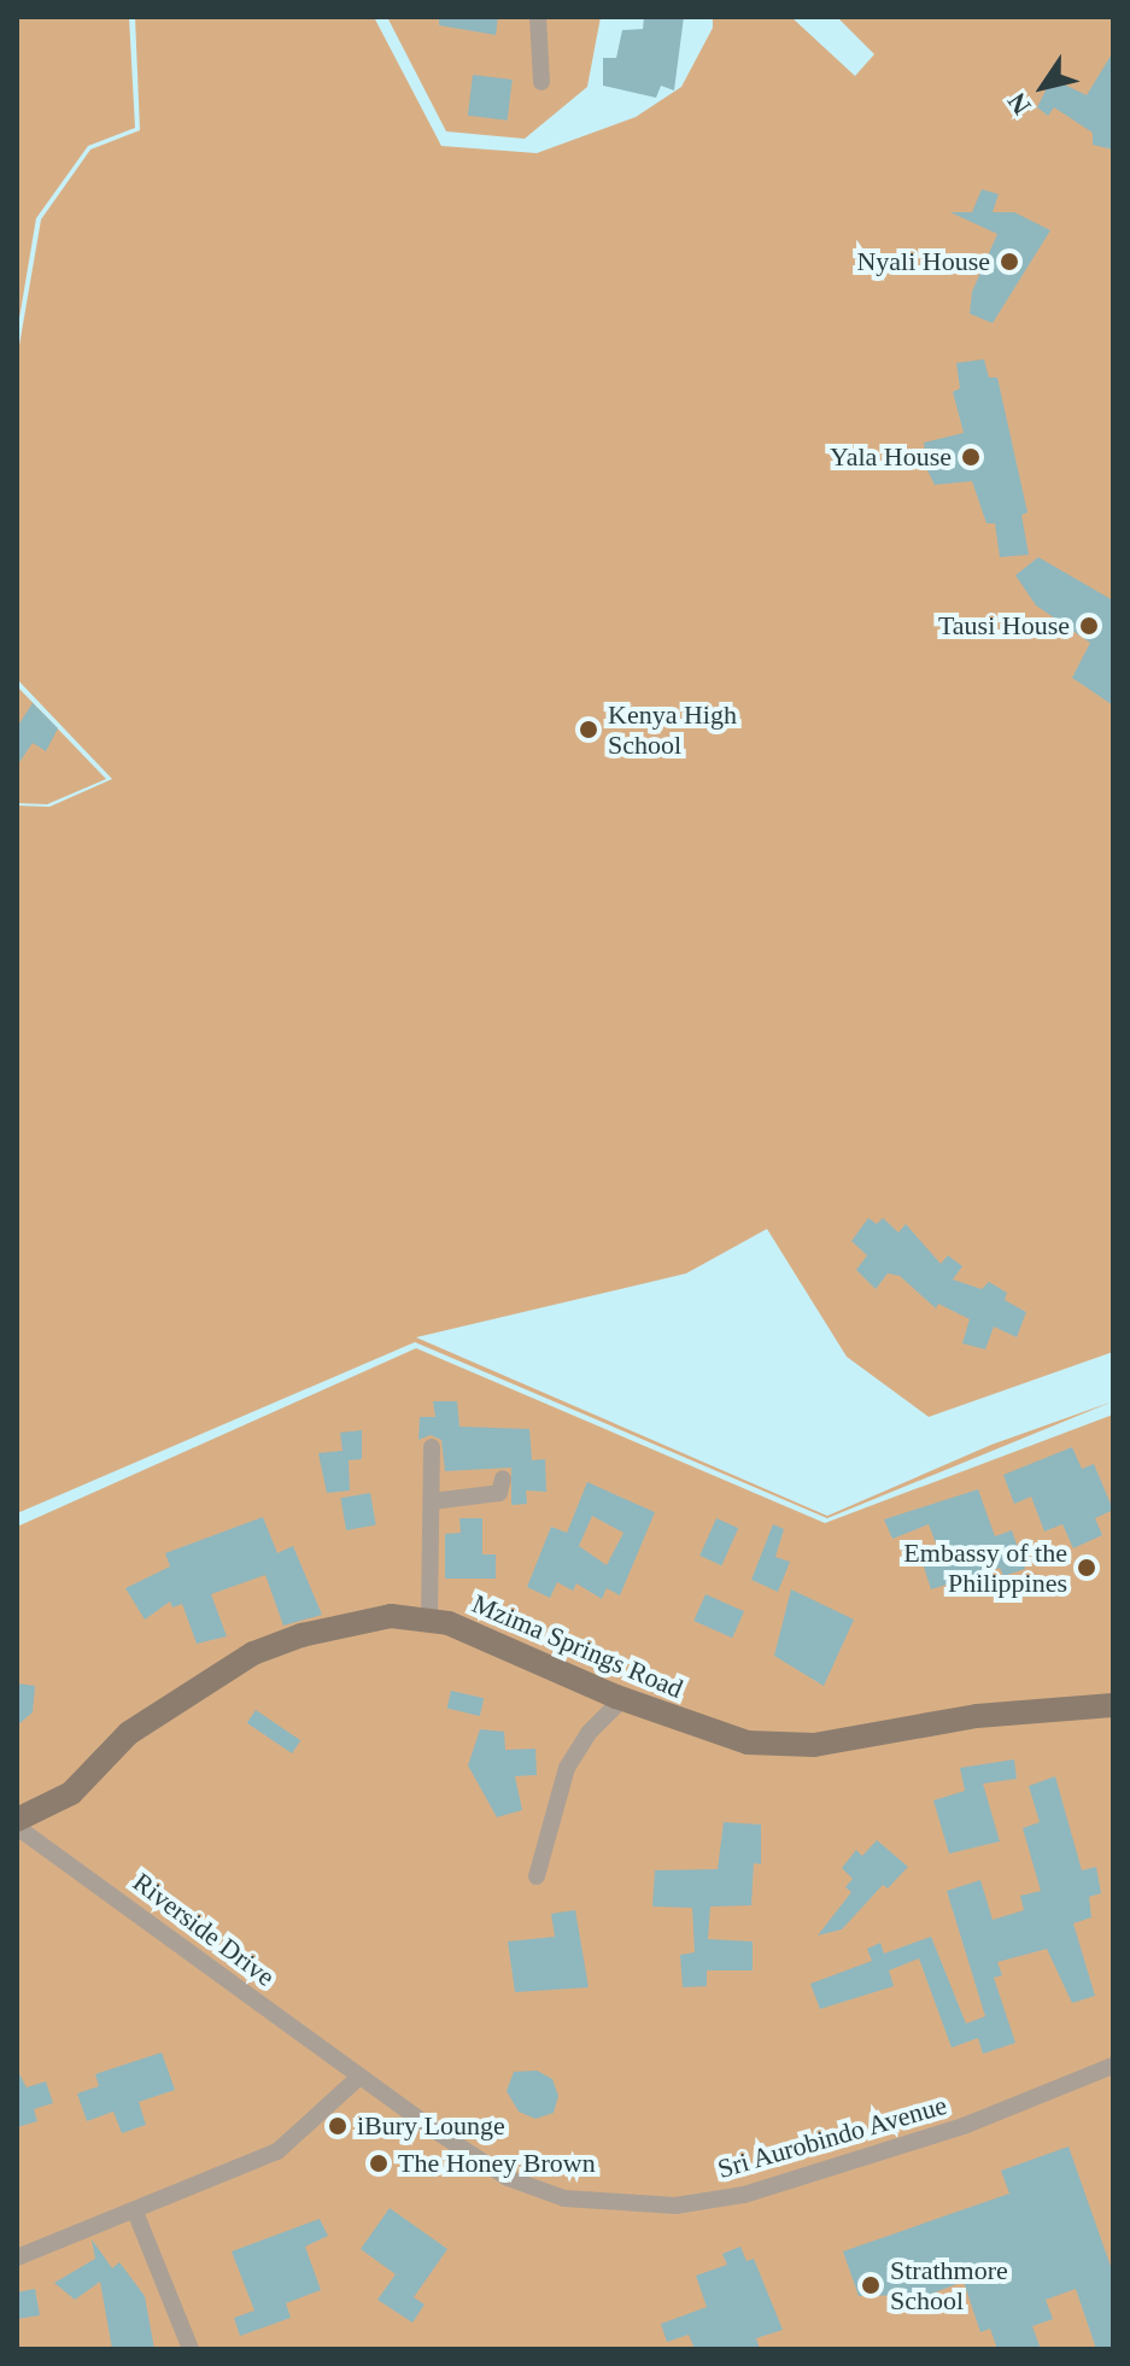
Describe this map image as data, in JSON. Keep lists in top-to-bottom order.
{
  "streets": {
    "street": ["Mzima Springs Road", "Riverside Drive", "Sri Aurobindo Avenue"]
  },
  "crossings": [
    ["Riverside Drive", "Sri Aurobindo Avenue"]
  ],
  "places": [
    "Nyali House",
    "Yala House",
    "Tausi House",
    "Kenya High School",
    "Embassy of the Philippines",
    "iBury Lounge",
    "The Honey Brown",
    "Strathmore School"
  ],
  "north": "bottom left"
}
